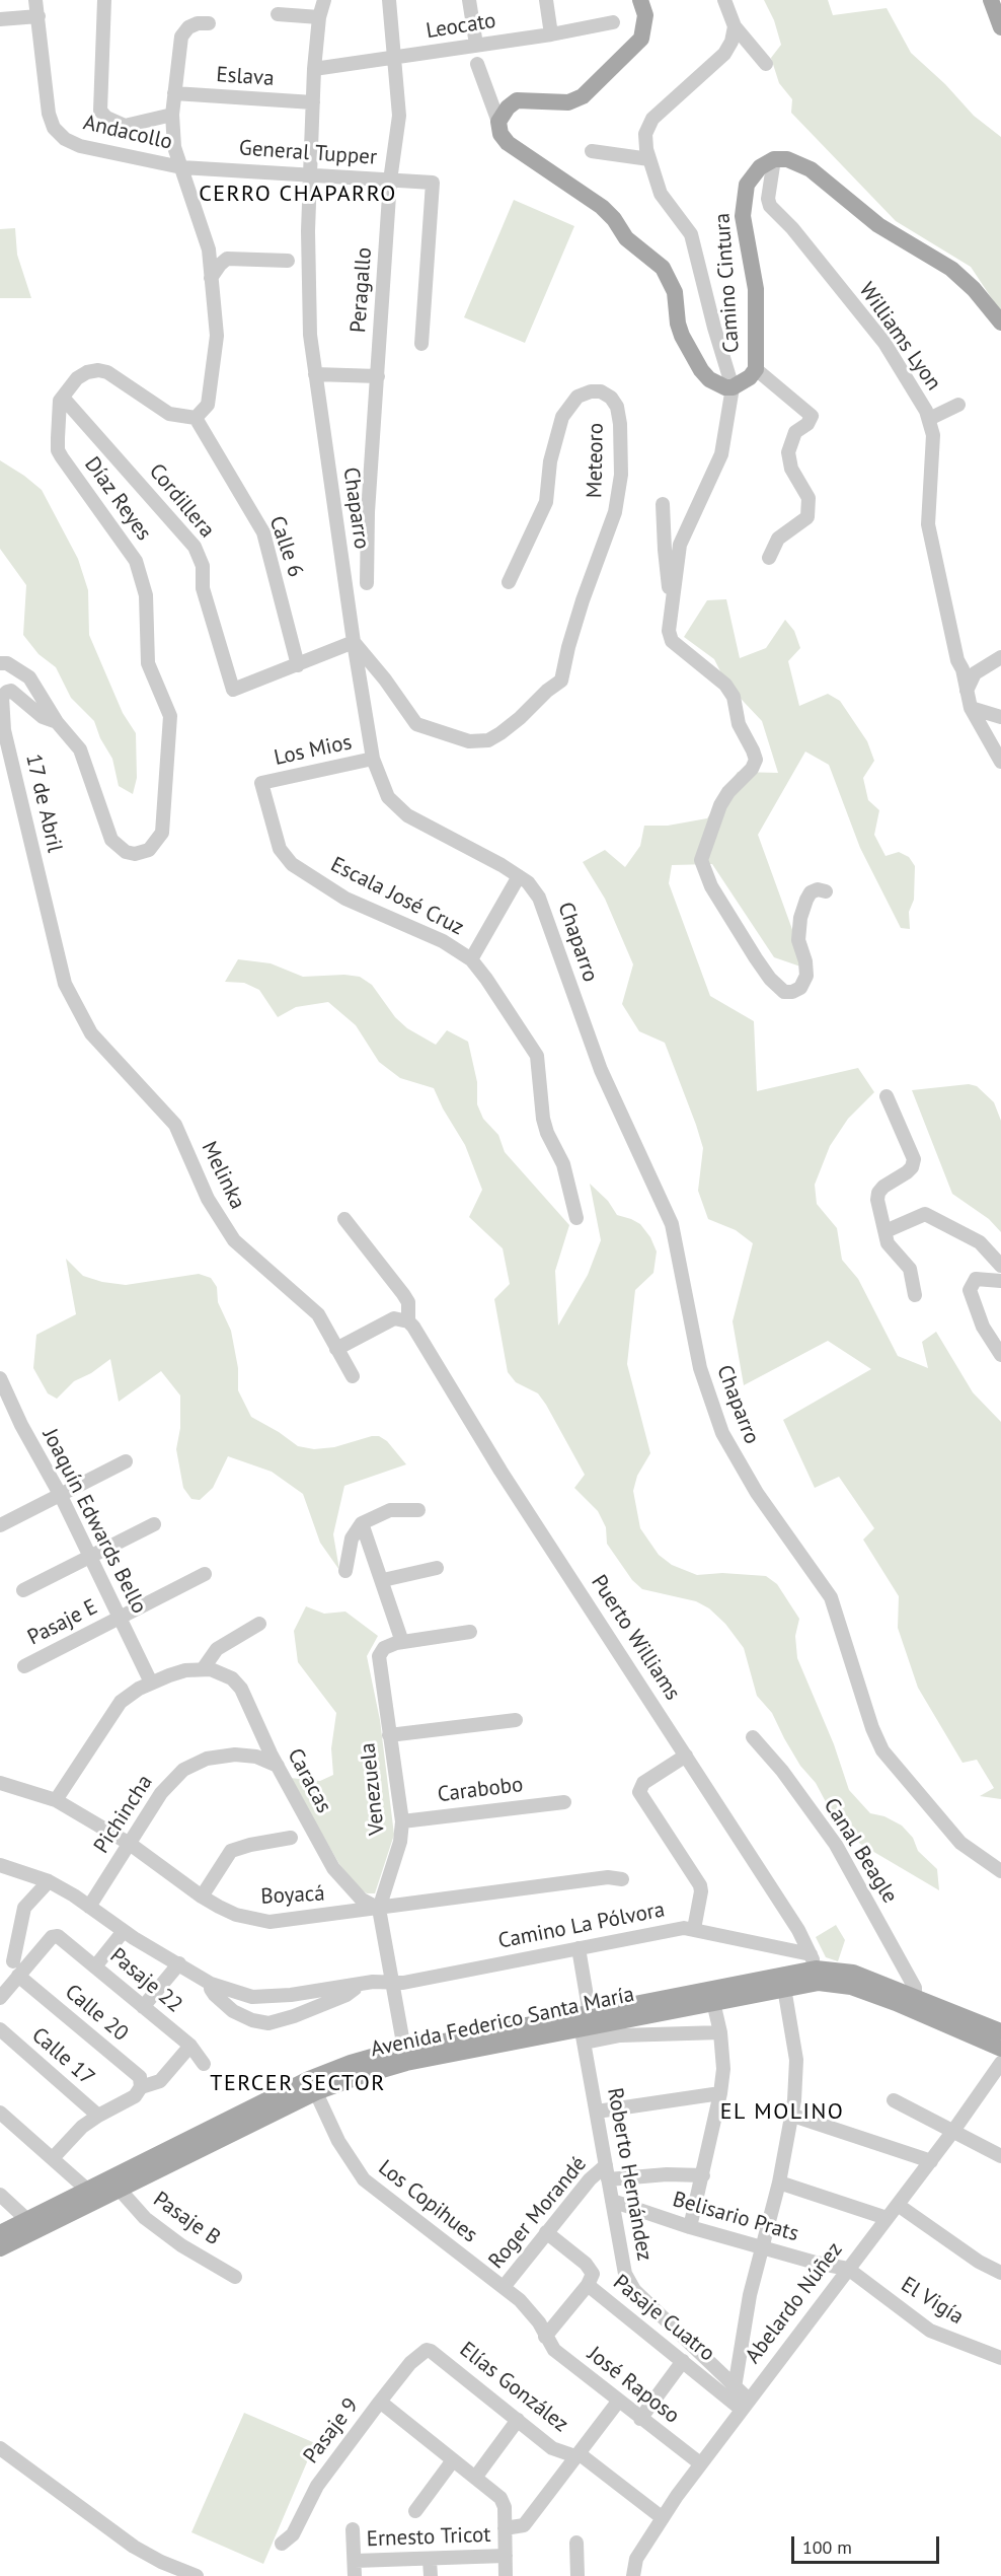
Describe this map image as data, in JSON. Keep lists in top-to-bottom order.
{
  "streets": {
    "main road": ["Camino Cintura", "Avenida Federico Santa María"],
    "street": [
      "Leocato",
      "Eslava",
      "Andacollo",
      "General Tupper",
      "Peragallo",
      "Williams Lyon",
      "Meteoro",
      "Díaz Reyes",
      "Cordillera",
      "Chaparro",
      "Calle 6",
      "Los Mios",
      "17 de Abril",
      "Escala José Cruz",
      "Melinka",
      "Joaquín Edwards Bello",
      "Pasaje E",
      "Puerto Williams",
      "Caracas",
      "Venezuela",
      "Carabobo",
      "Pichincha",
      "Canal Beagle",
      "Boyacá",
      "Camino La Pólvora",
      "Pasaje 22",
      "Calle 20",
      "Calle 17",
      "Roberto Hernández",
      "Los Copihues",
      "Roger Morandé",
      "Belisario Prats",
      "Pasaje B",
      "El Vigía",
      "Abelardo Núñez",
      "Pasaje Cuatro",
      "José Raposo",
      "Elías González",
      "Pasaje 9",
      "Ernesto Tricot"
    ]
  },
  "crossings": [
    ["Leocato", "Peragallo"],
    ["Leocato", "Chaparro"],
    ["Eslava", "Chaparro"],
    ["Andacollo", "General Tupper"],
    ["General Tupper", "Peragallo"],
    ["General Tupper", "Chaparro"],
    ["Camino Cintura", "Williams Lyon"],
    ["Meteoro", "Chaparro"],
    ["Díaz Reyes", "Cordillera"],
    ["Díaz Reyes", "17 de Abril"],
    ["Cordillera", "Calle 6"],
    ["Chaparro", "Los Mios"],
    ["Los Mios", "Escala José Cruz"],
    ["17 de Abril", "Melinka"],
    ["Joaquín Edwards Bello", "Pasaje E"],
    ["Puerto Williams", "Camino La Pólvora"],
    ["Puerto Williams", "Avenida Federico Santa María"],
    ["Caracas", "Venezuela"],
    ["Caracas", "Pichincha"],
    ["Caracas", "Boyacá"],
    ["Venezuela", "Carabobo"],
    ["Venezuela", "Boyacá"],
    ["Venezuela", "Camino La Pólvora"],
    ["Venezuela", "Avenida Federico Santa María"],
    ["Pichincha", "Boyacá"],
    ["Pichincha", "Camino La Pólvora"],
    ["Canal Beagle", "Avenida Federico Santa María"],
    ["Camino La Pólvora", "Avenida Federico Santa María"],
    ["Camino La Pólvora", "Roberto Hernández"],
    ["Pasaje 22", "Calle 20"],
    ["Avenida Federico Santa María", "Roberto Hernández"],
    ["Avenida Federico Santa María", "Los Copihues"],
    ["Avenida Federico Santa María", "Pasaje B"],
    ["Roberto Hernández", "Roger Morandé"],
    ["Roberto Hernández", "Belisario Prats"],
    ["Roberto Hernández", "Abelardo Núñez"],
    ["Roberto Hernández", "Pasaje Cuatro"],
    ["Los Copihues", "Roger Morandé"],
    ["Los Copihues", "José Raposo"],
    ["Roger Morandé", "Pasaje Cuatro"],
    ["Belisario Prats", "El Vigía"],
    ["Belisario Prats", "Abelardo Núñez"],
    ["El Vigía", "Abelardo Núñez"],
    ["Abelardo Núñez", "Pasaje Cuatro"],
    ["Abelardo Núñez", "José Raposo"],
    ["Abelardo Núñez", "Elías González"],
    ["Elías González", "Pasaje 9"]
  ],
  "districts": ["CERRO CHAPARRO", "TERCER SECTOR", "EL MOLINO"],
  "scale_bar": "100 m"
}
